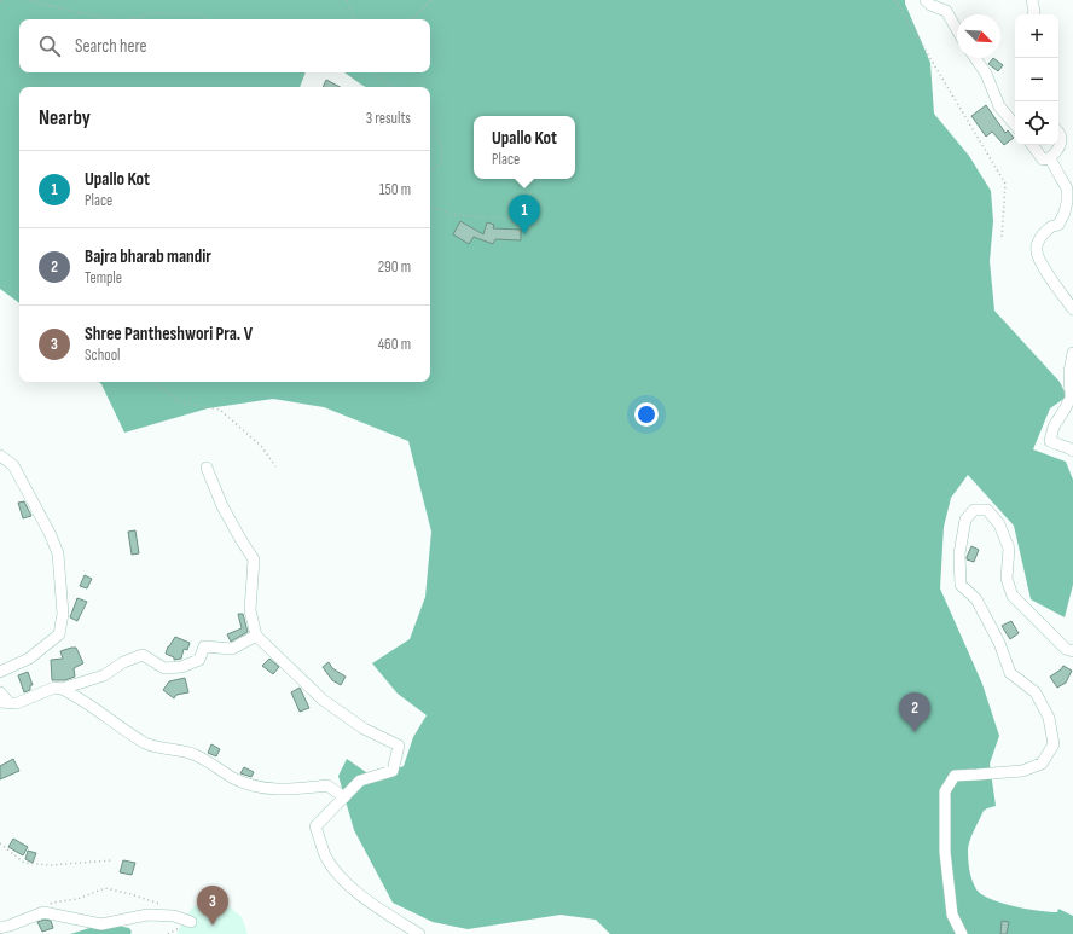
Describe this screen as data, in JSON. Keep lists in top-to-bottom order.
{
  "north": "bottom right",
  "page": {
    "map_buttons": ["+", "−"],
    "search": "Search here",
    "heading": ["Nearby", "3 results"],
    "popup": ["Upallo Kot", "Place"],
    "list": [
      {
        "mark": "1",
        "name": "Upallo Kot",
        "note": "Place",
        "value": "150 m"
      },
      {
        "mark": "2",
        "name": "Bajra bharab mandir",
        "note": "Temple",
        "value": "290 m"
      },
      {
        "mark": "3",
        "name": "Shree Pantheshwori Pra. V",
        "note": "School",
        "value": "460 m"
      }
    ],
    "pins": ["1", "2", "3"]
  }
}
